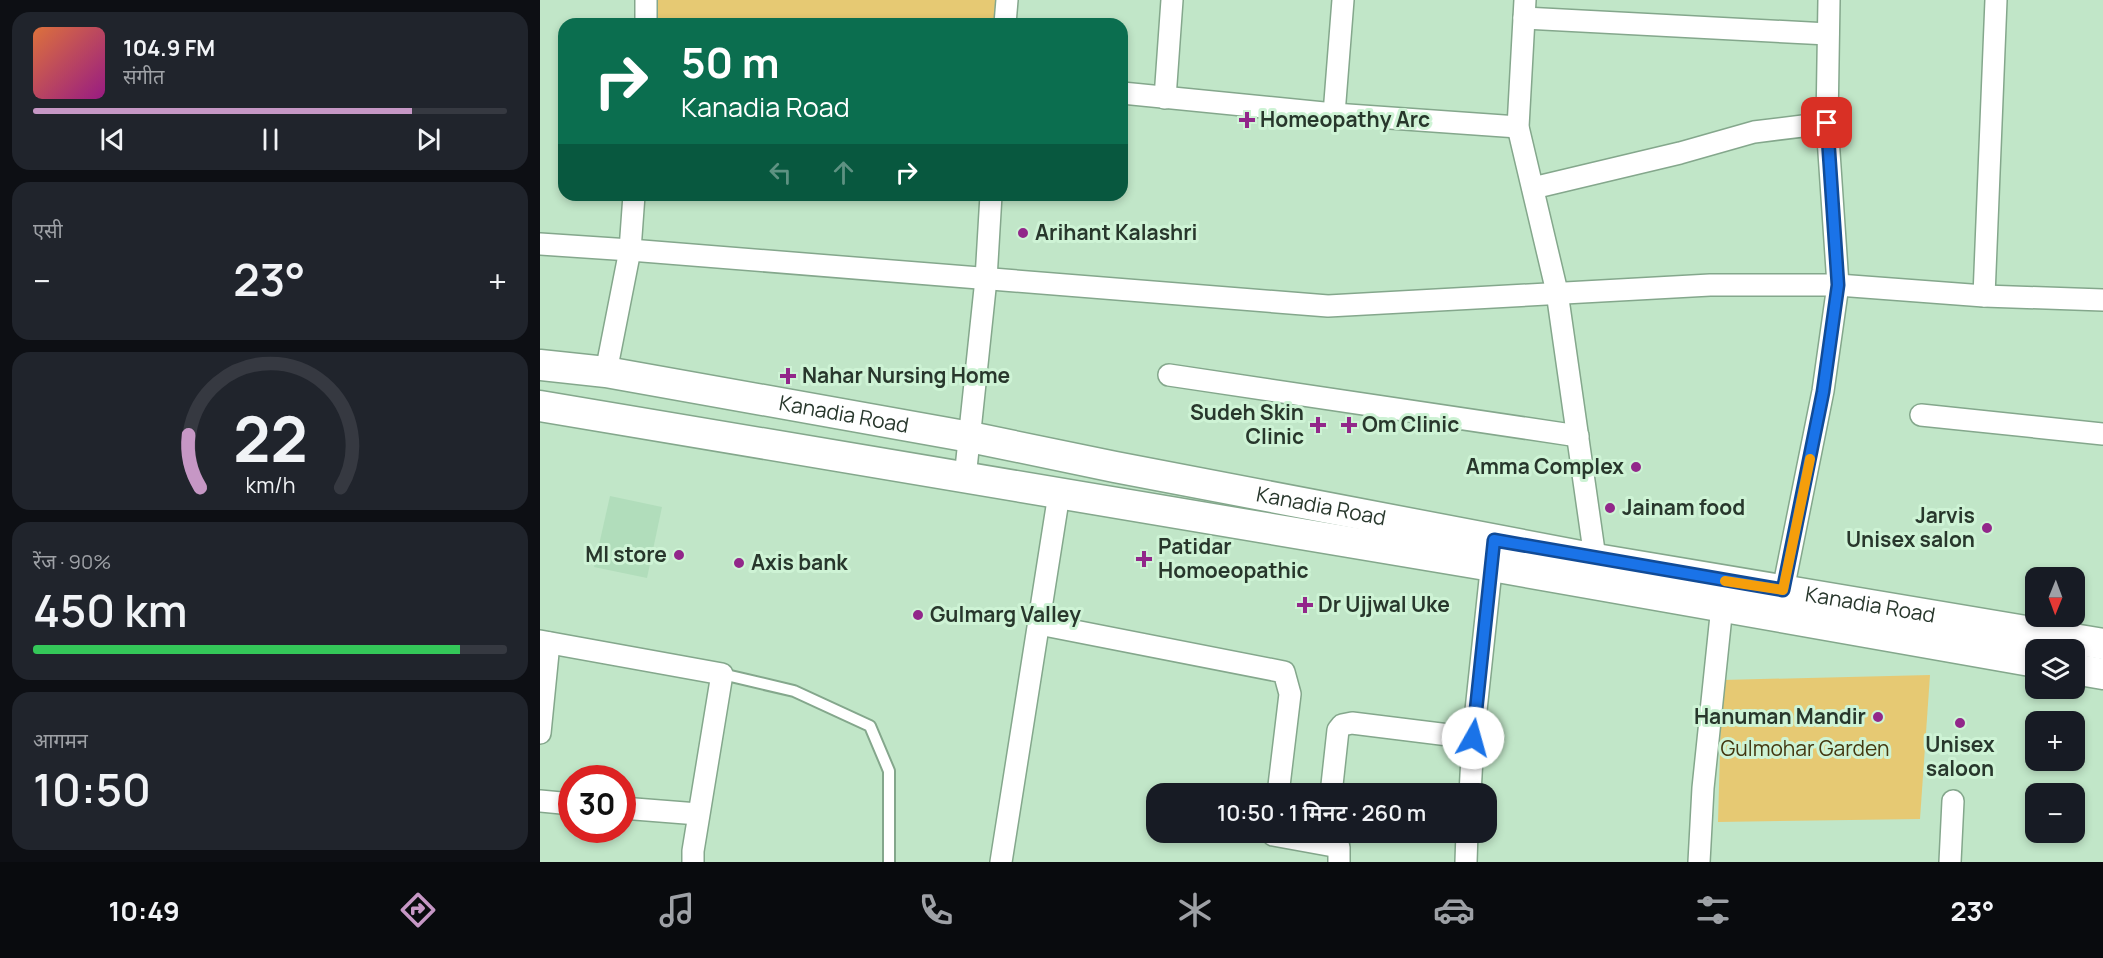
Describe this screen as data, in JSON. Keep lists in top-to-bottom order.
{
  "streets": {
    "main road": ["Kanadia Road"]
  },
  "parks": ["Gulmohar Garden"],
  "places": {
    "health": [
      "Homeopathy Arc",
      "Nahar Nursing Home",
      "Sudeh Skin Clinic",
      "Om Clinic",
      "Patidar Homoeopathic",
      "Dr Ujjwal Uke"
    ],
    "other": [
      "Arihant Kalashri",
      "Amma Complex",
      "Jainam food",
      "Jarvis Unisex salon",
      "MI store",
      "Axis bank",
      "Gulmarg Valley",
      "Hanuman Mandir",
      "Unisex saloon"
    ]
  },
  "north": "bottom",
  "page": {
    "turn": ["50 m", "Kanadia Road"],
    "song": ["104.9 FM", "संगीत"],
    "tile": [
      "एसी",
      ["रेंज · 90%", "450 km"],
      ["आगमन", "10:50"]
    ],
    "heat": ["−", "23°", "+"],
    "map_buttons": ["+", "−"],
    "limit": "30",
    "trip": "10:50 · 1 मिनट · 260 m",
    "tabs": ["10:49", "23°"],
    "gauge": ["22", "km/h"]
  }
}
